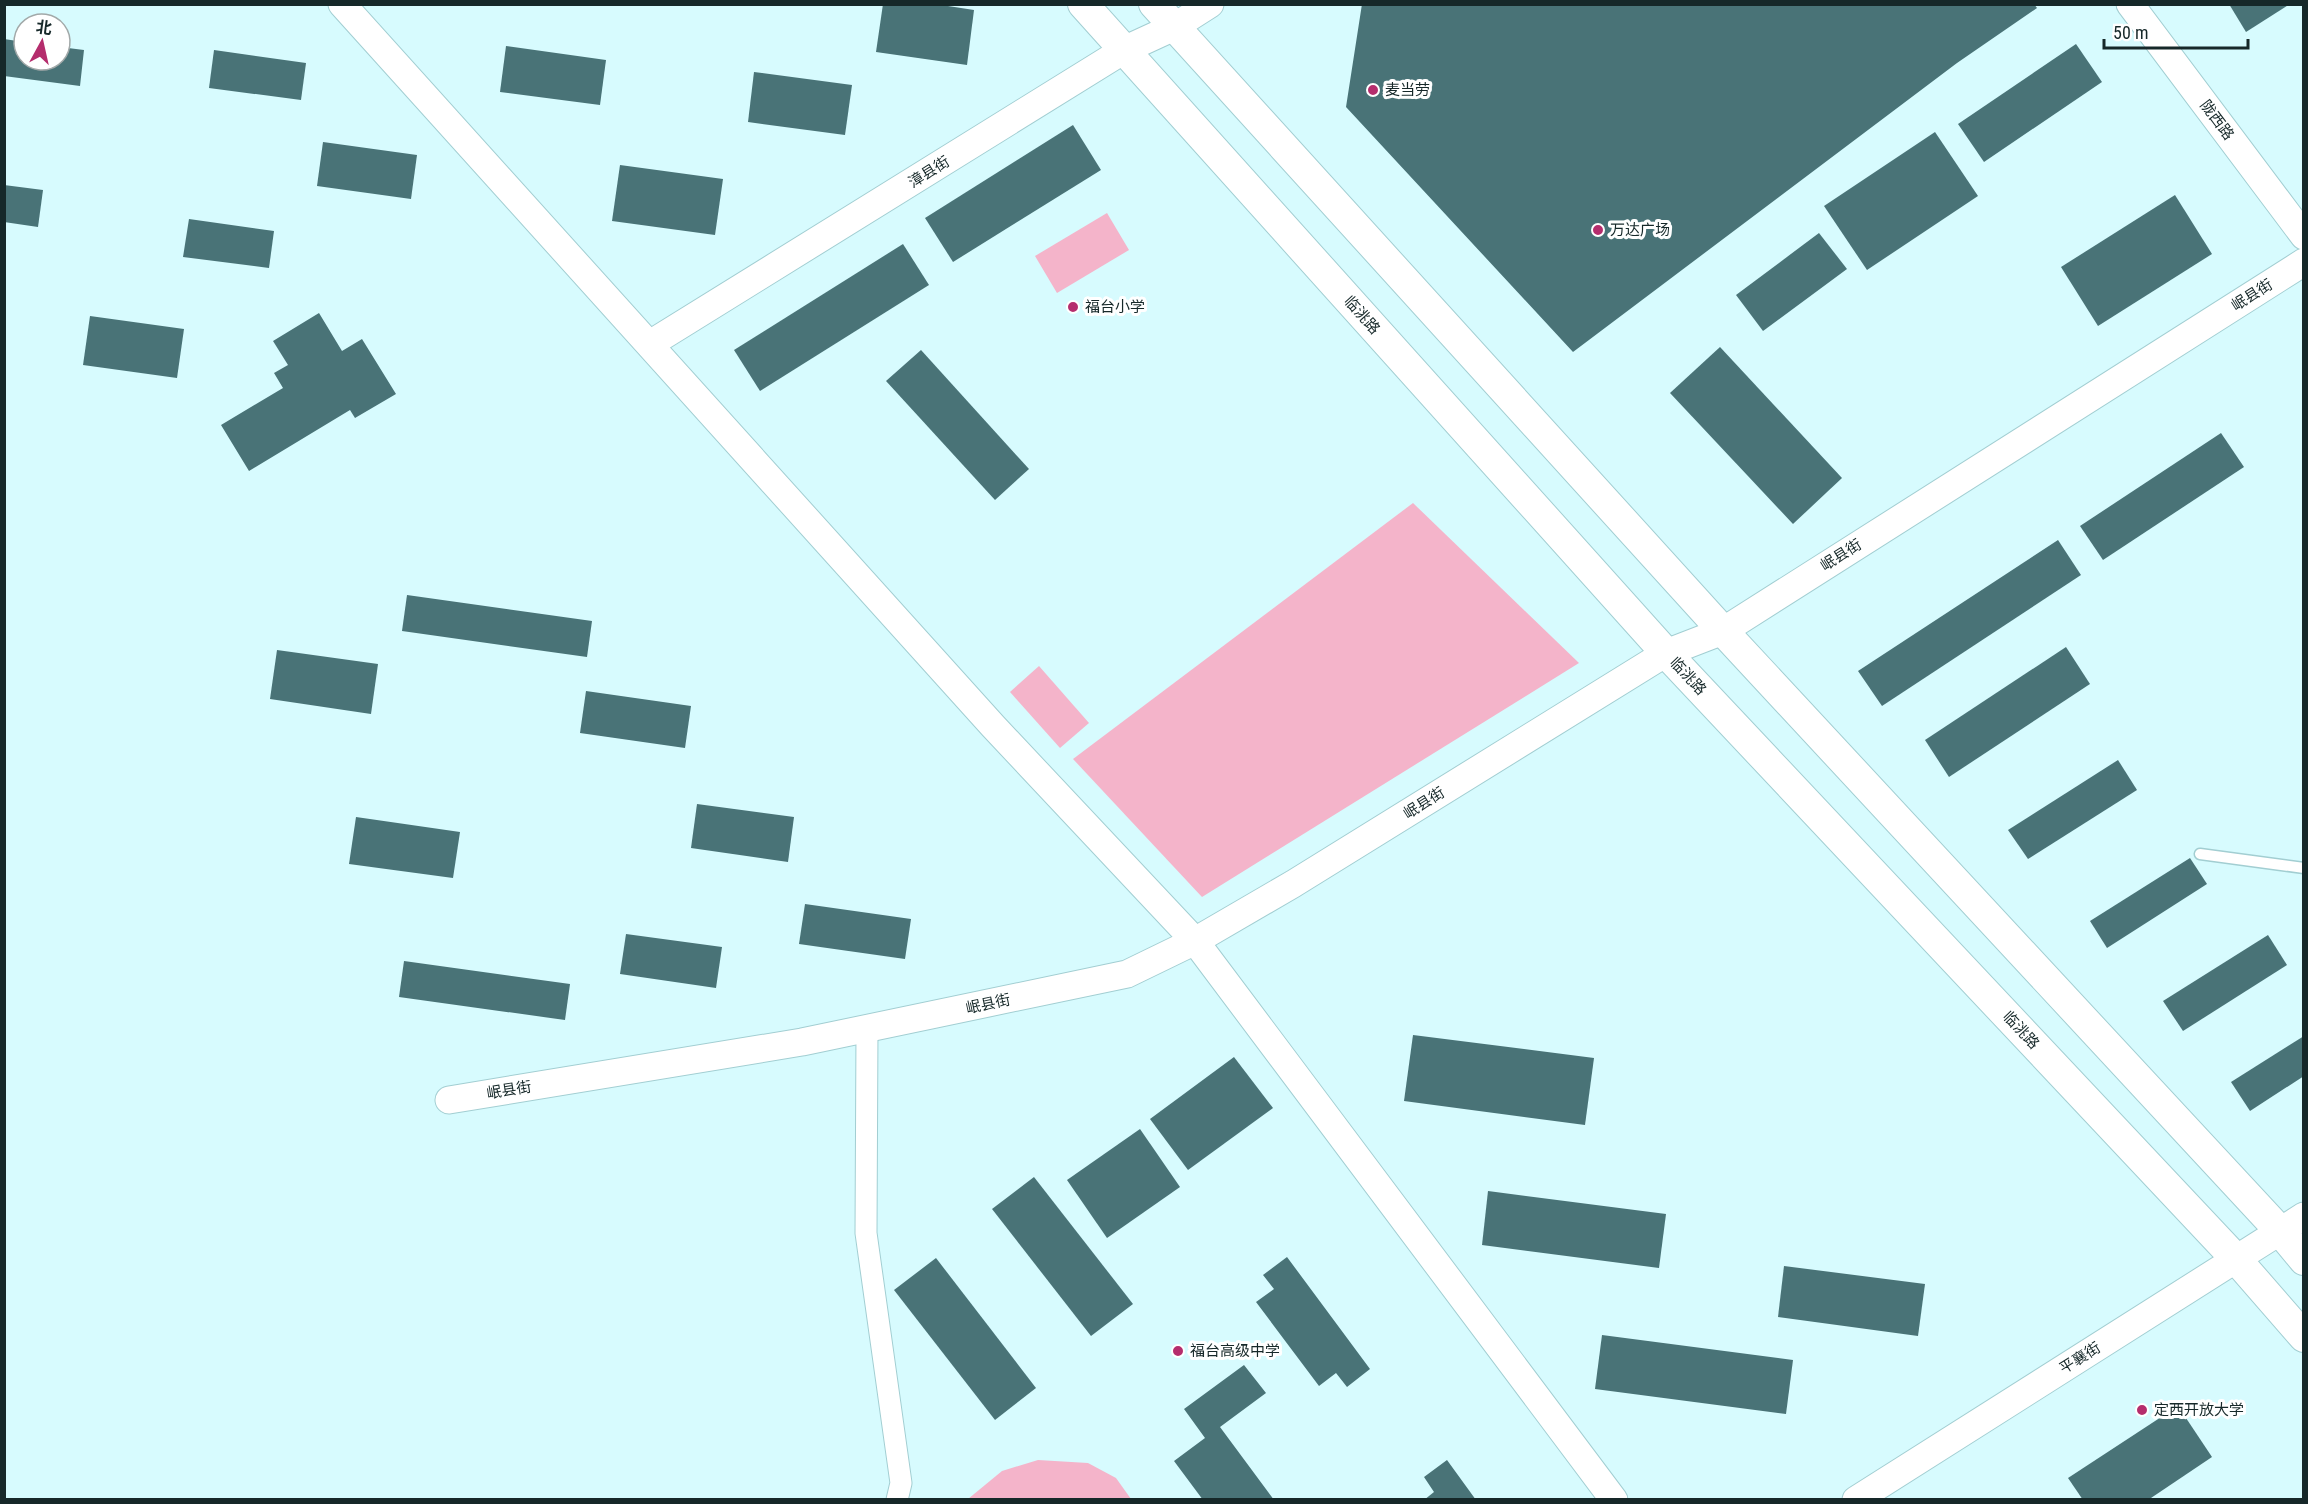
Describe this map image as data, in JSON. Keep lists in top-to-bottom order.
{
  "streets": {
    "main road": ["临洮路"],
    "street": [
      "陇西路",
      "漳县街",
      "岷县街",
      "平襄街"
    ]
  },
  "crossings": [
    ["漳县街", "临洮路"],
    ["岷县街", "临洮路"],
    ["临洮路", "平襄街"]
  ],
  "places": [
    "麦当劳",
    "万达广场",
    "福台小学",
    "福台高级中学",
    "定西开放大学"
  ],
  "scale_bar": "50 m",
  "north": "top"
}
